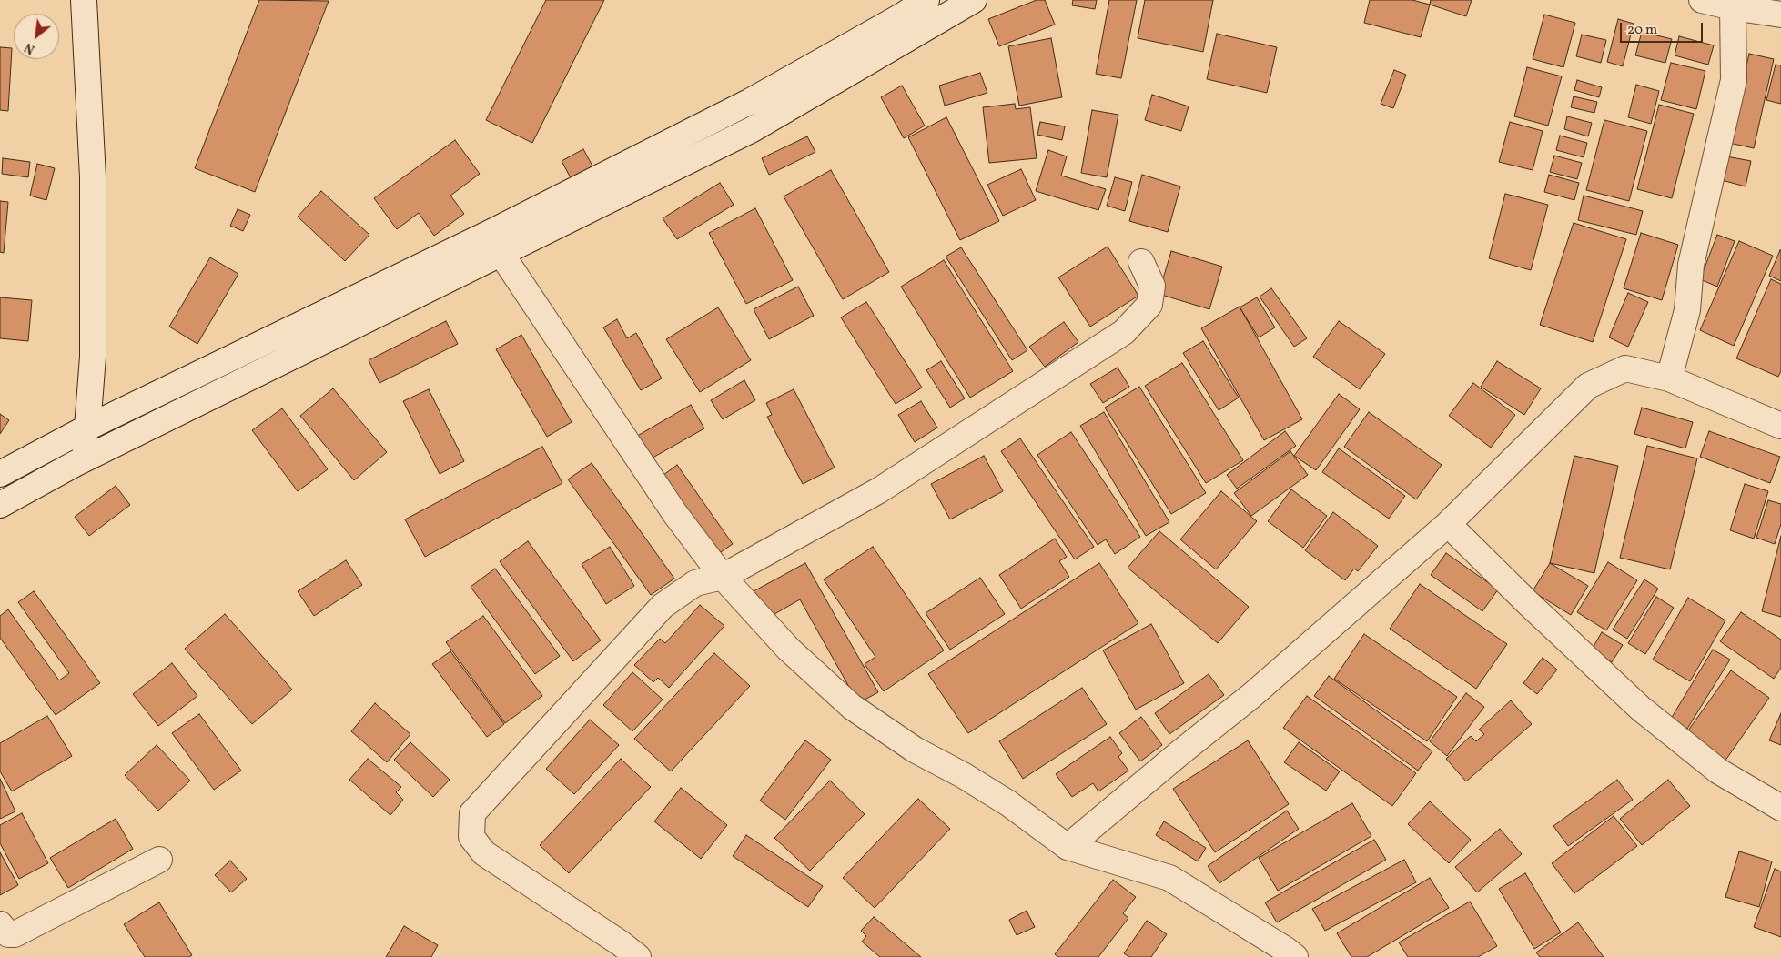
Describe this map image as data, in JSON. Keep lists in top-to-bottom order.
{
  "scale_bar": "20 m",
  "north": "bottom left"
}
